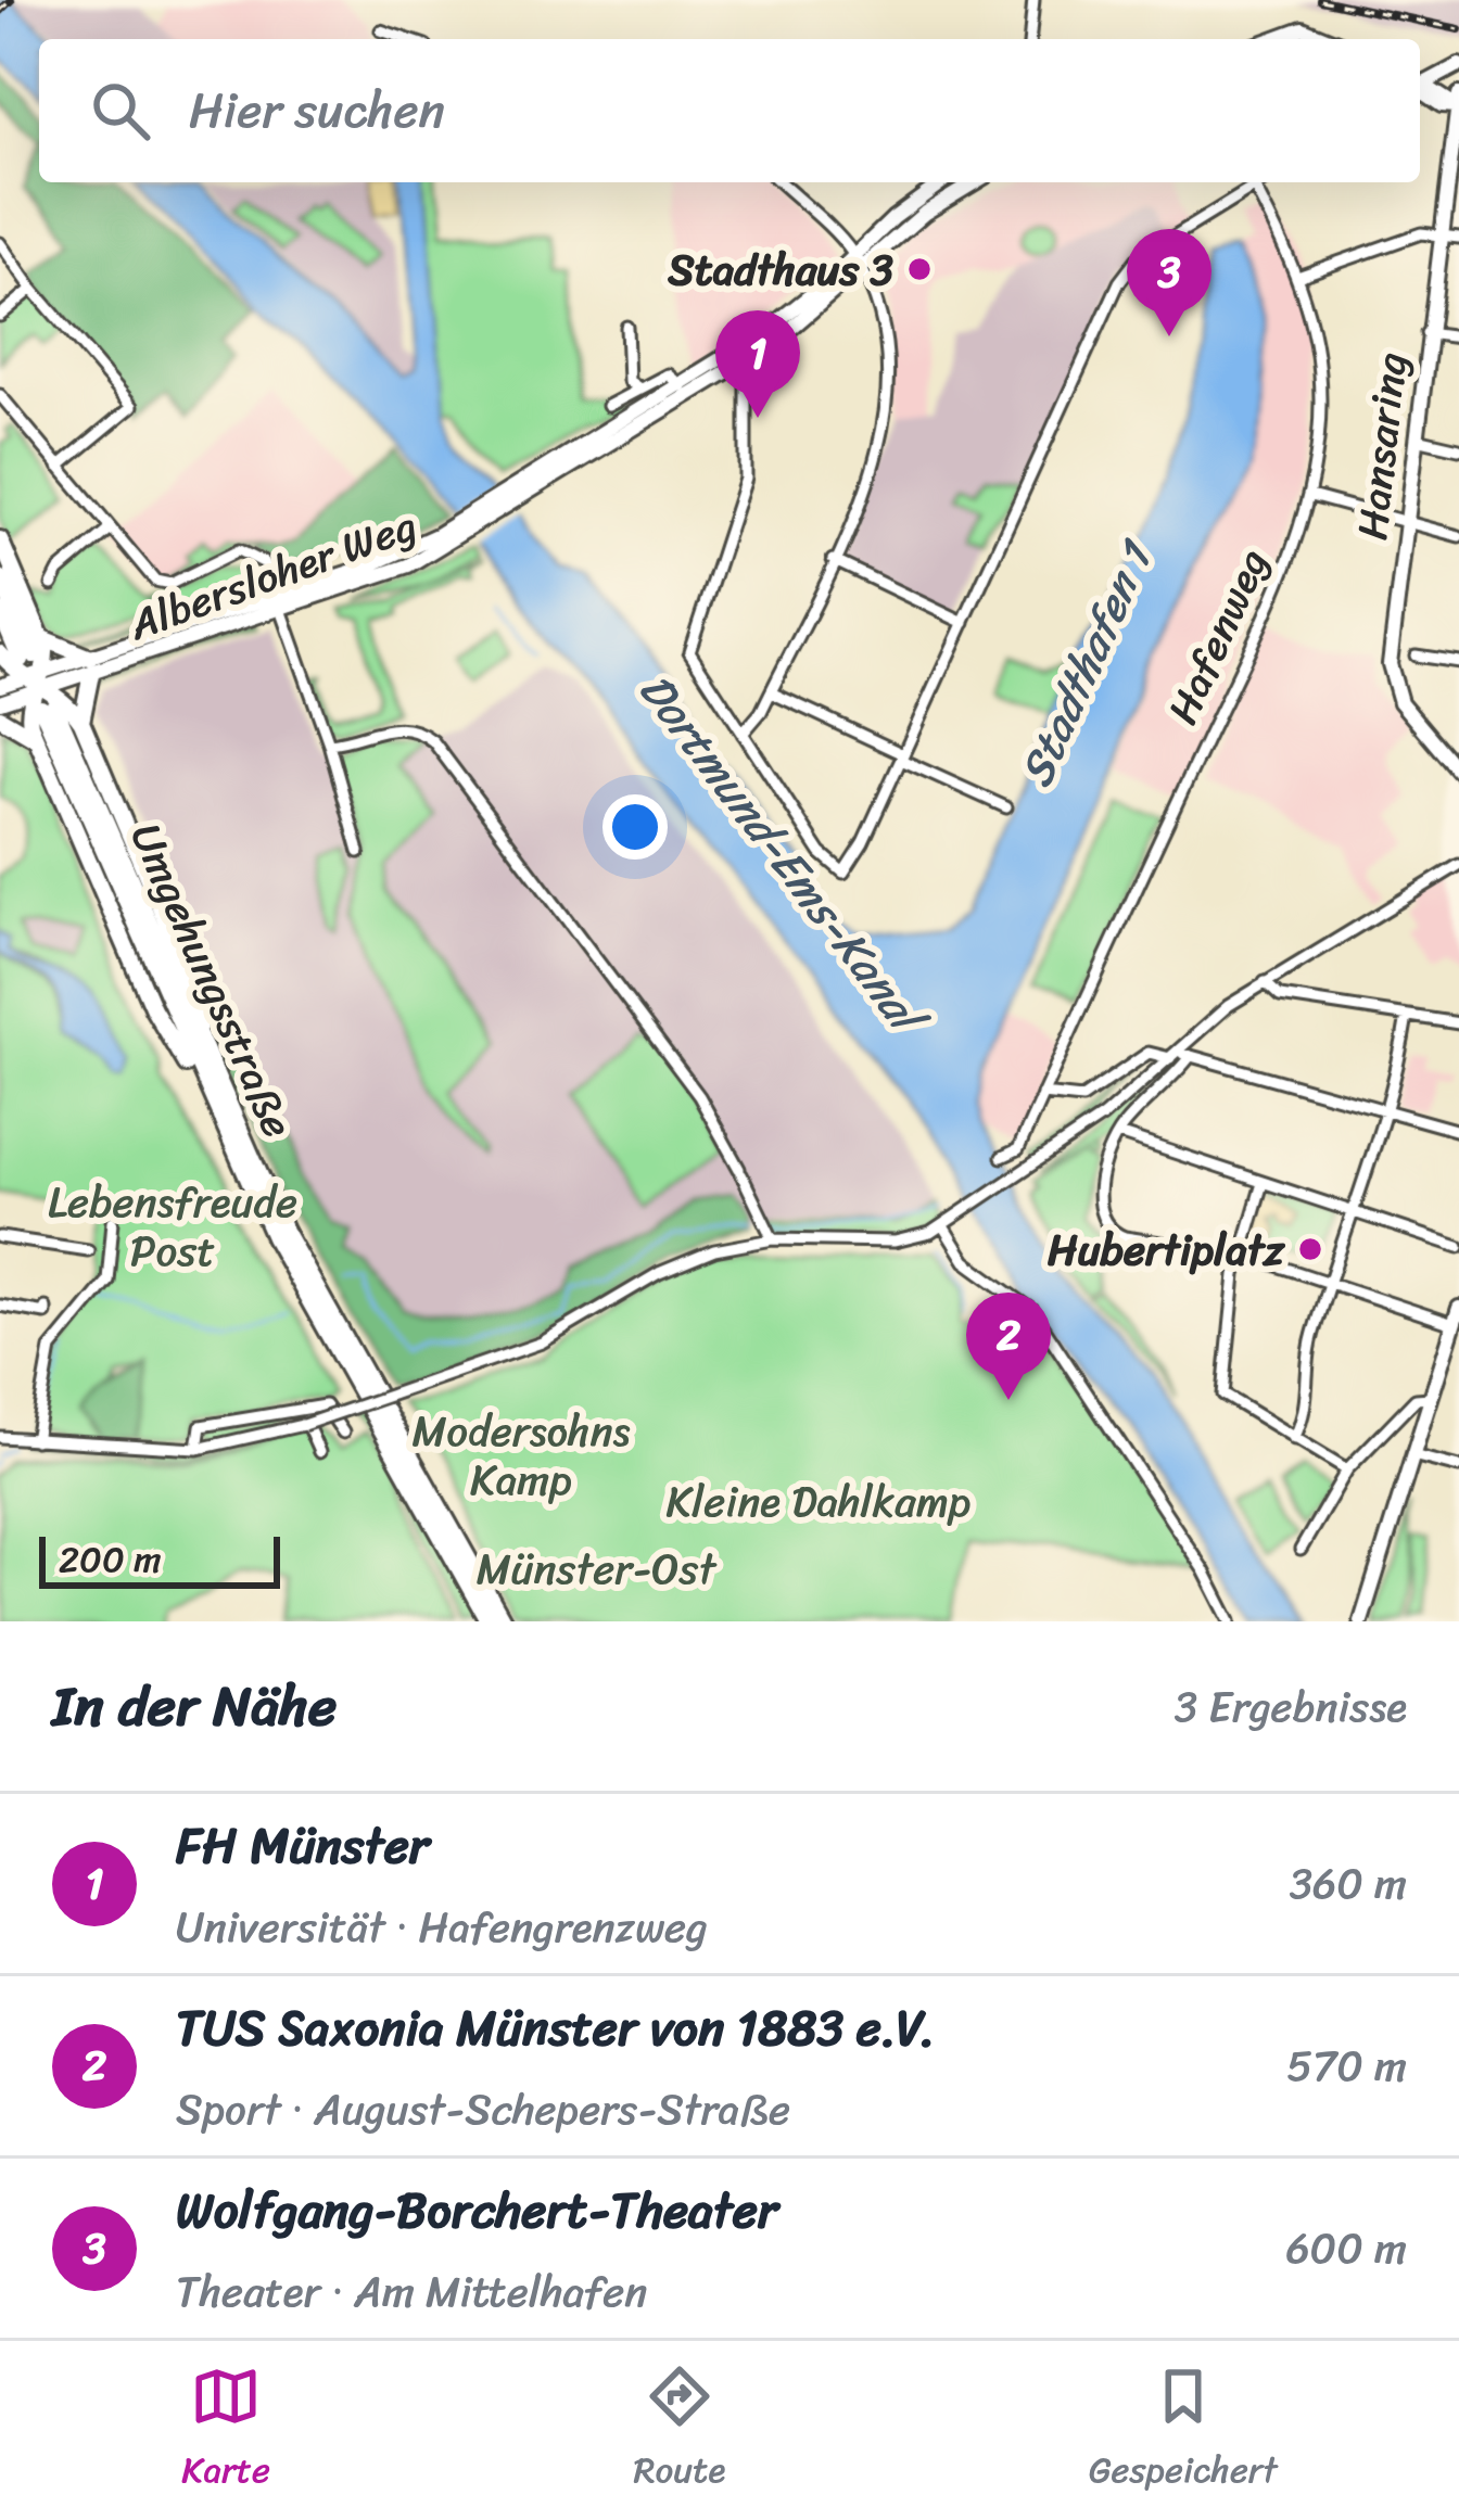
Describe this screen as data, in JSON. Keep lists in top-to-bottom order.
{
  "streets": {
    "highway": ["Umgehungsstraße"],
    "main road": ["Hansaring", "Albersloher Weg"],
    "street": ["Hafenweg"]
  },
  "crossings": [
    ["Albersloher Weg", "Umgehungsstraße"]
  ],
  "water": ["Stadthafen 1", "Dortmund-Ems-Kanal"],
  "parks": [
    "Lebensfreude Post",
    "Modersohns Kamp",
    "Kleine Dahlkamp",
    "Münster-Ost"
  ],
  "places": ["Stadthaus 3", "Hubertiplatz"],
  "scale_bar": "200 m",
  "page": {
    "search": "Hier suchen",
    "pins": ["3", "1", "2"],
    "scale": "200 m",
    "heading": ["In der Nähe", "3 Ergebnisse"],
    "list": [
      {
        "mark": "1",
        "name": "FH Münster",
        "note": "Universität · Hafengrenzweg",
        "value": "360 m"
      },
      {
        "mark": "2",
        "name": "TUS Saxonia Münster von 1883 e.V.",
        "note": "Sport · August-Schepers-Straße",
        "value": "570 m"
      },
      {
        "mark": "3",
        "name": "Wolfgang-Borchert-Theater",
        "note": "Theater · Am Mittelhafen",
        "value": "600 m"
      }
    ],
    "nav": ["Karte", "Route", "Gespeichert"]
  }
}
